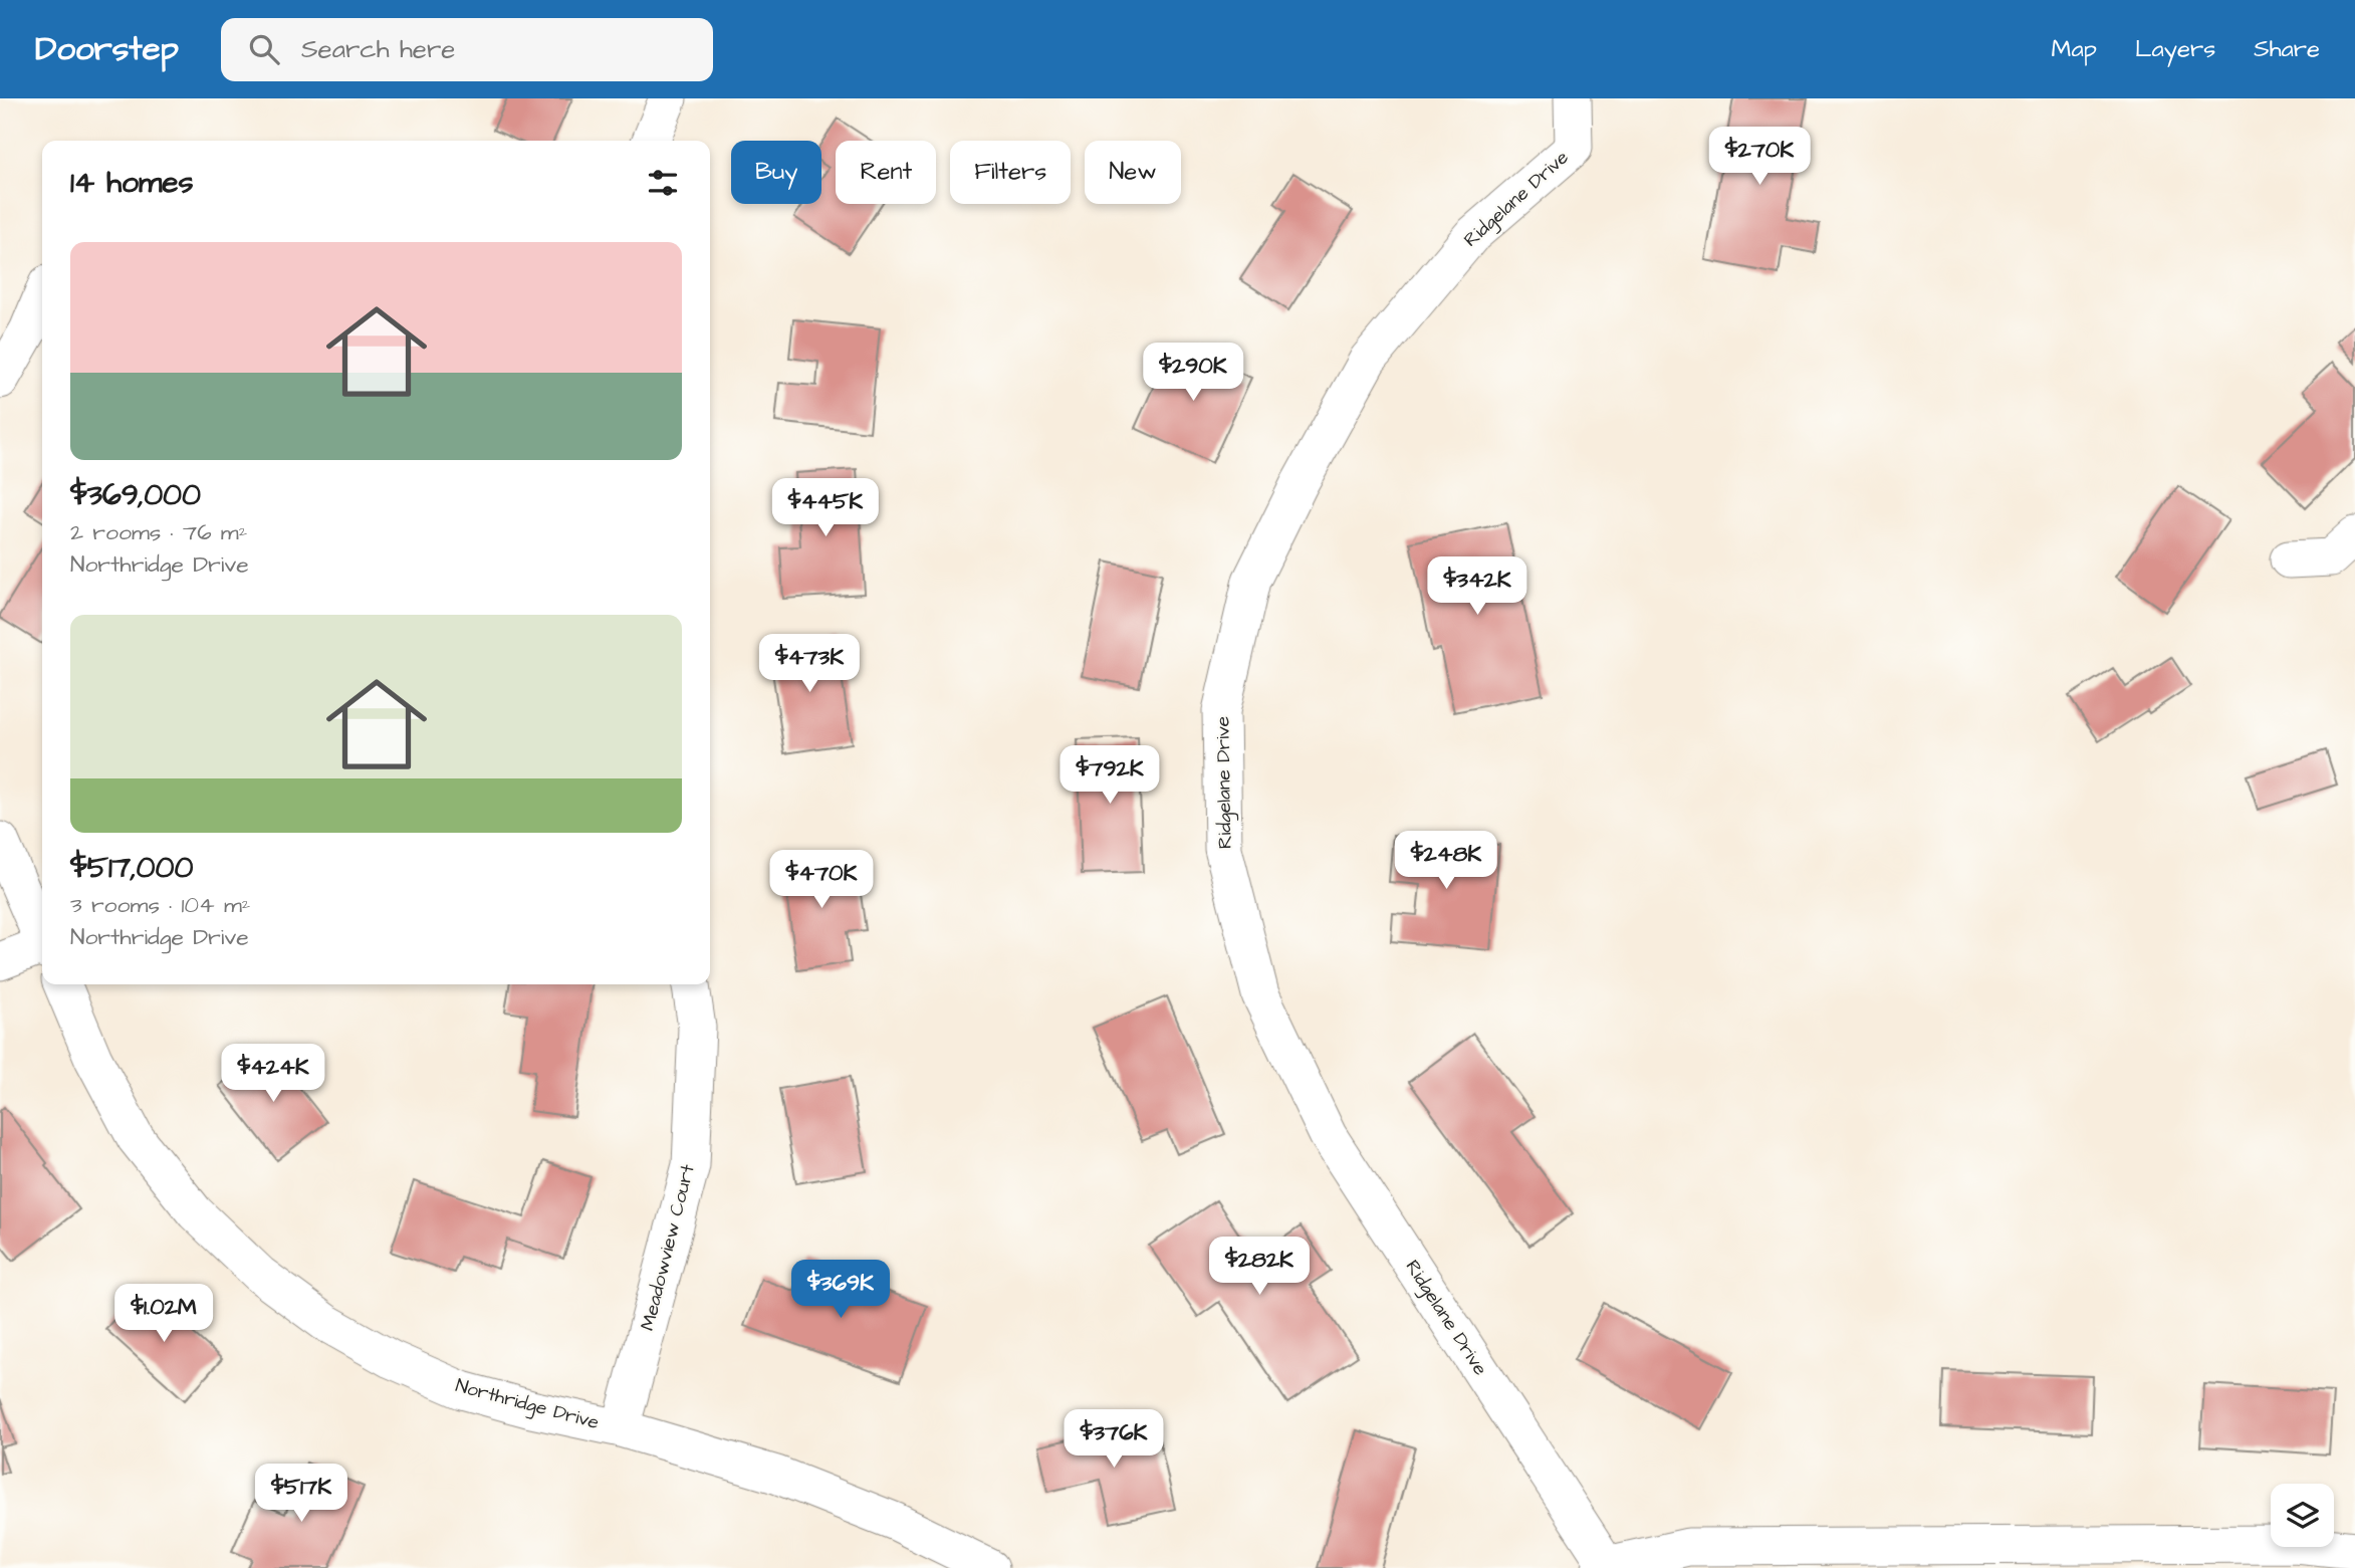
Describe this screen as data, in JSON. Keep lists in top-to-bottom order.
{
  "streets": {
    "street": ["Ridgelane Drive", "Meadowview Court", "Northridge Drive"]
  },
  "crossings": [
    ["Meadowview Court", "Northridge Drive"]
  ],
  "page": {
    "header": "Doorstep",
    "search": "Search here",
    "nav": ["Map", "Layers", "Share"],
    "price": [
      "$270K",
      "$290K",
      "$445K",
      "$342K",
      "$473K",
      "$792K",
      "$248K",
      "$470K",
      "$424K",
      "$282K",
      "$369K",
      "$1.02M",
      "$376K",
      "$517K"
    ],
    "chip": [
      "Buy",
      "Rent",
      "Filters",
      "New"
    ],
    "heading": "14 homes",
    "list": [
      {
        "name": "$369,000",
        "note": "2 rooms · 76 m² · Northridge Drive"
      },
      {
        "name": "$517,000",
        "note": "3 rooms · 104 m² · Northridge Drive"
      }
    ]
  }
}
